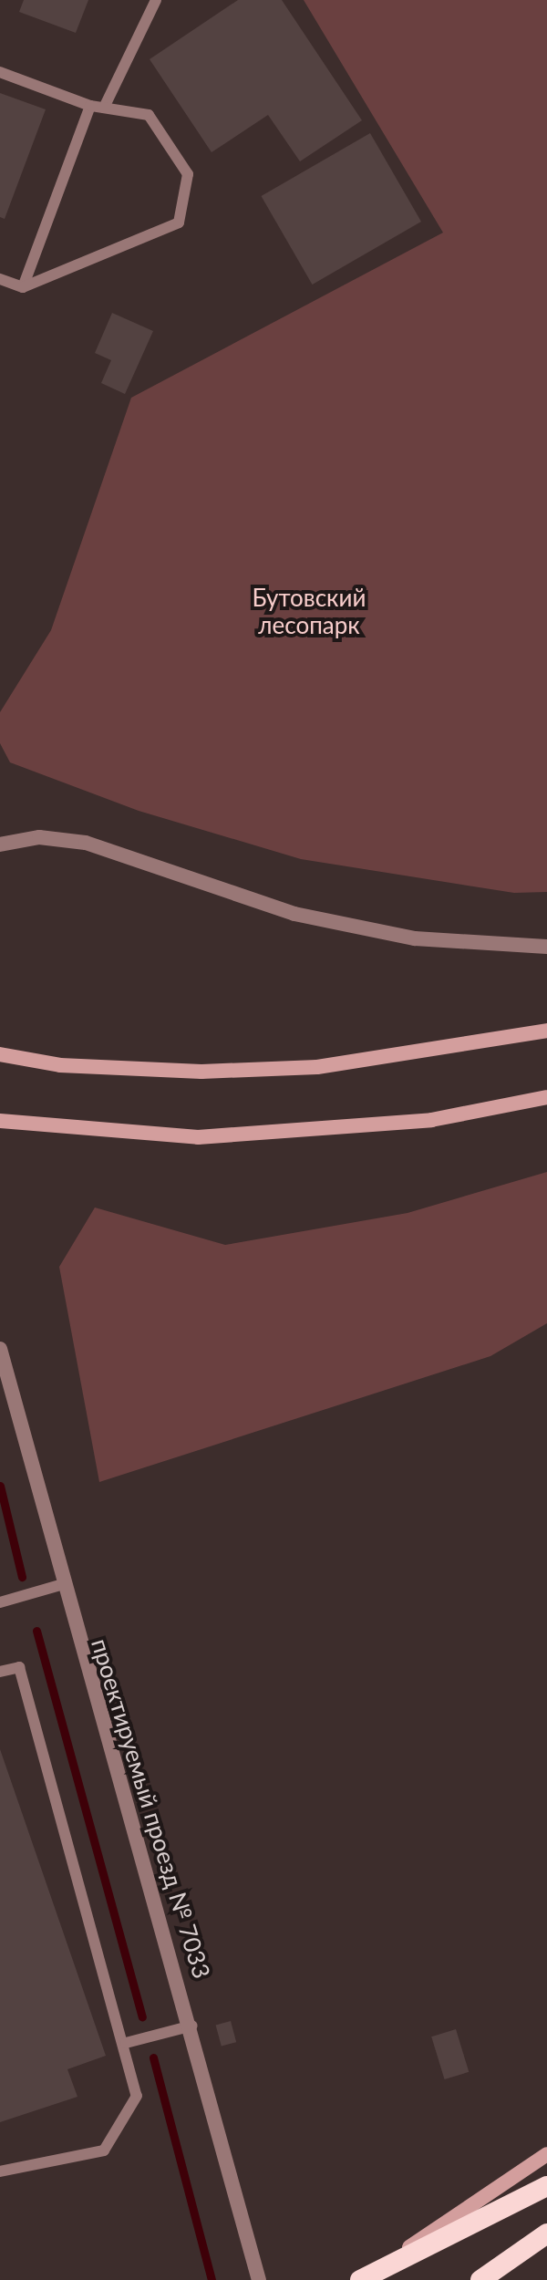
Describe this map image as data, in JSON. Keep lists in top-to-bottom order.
{
  "streets": {
    "street": ["проектируемый проезд № 7033"]
  },
  "parks": ["Бутовский лесопарк"]
}
